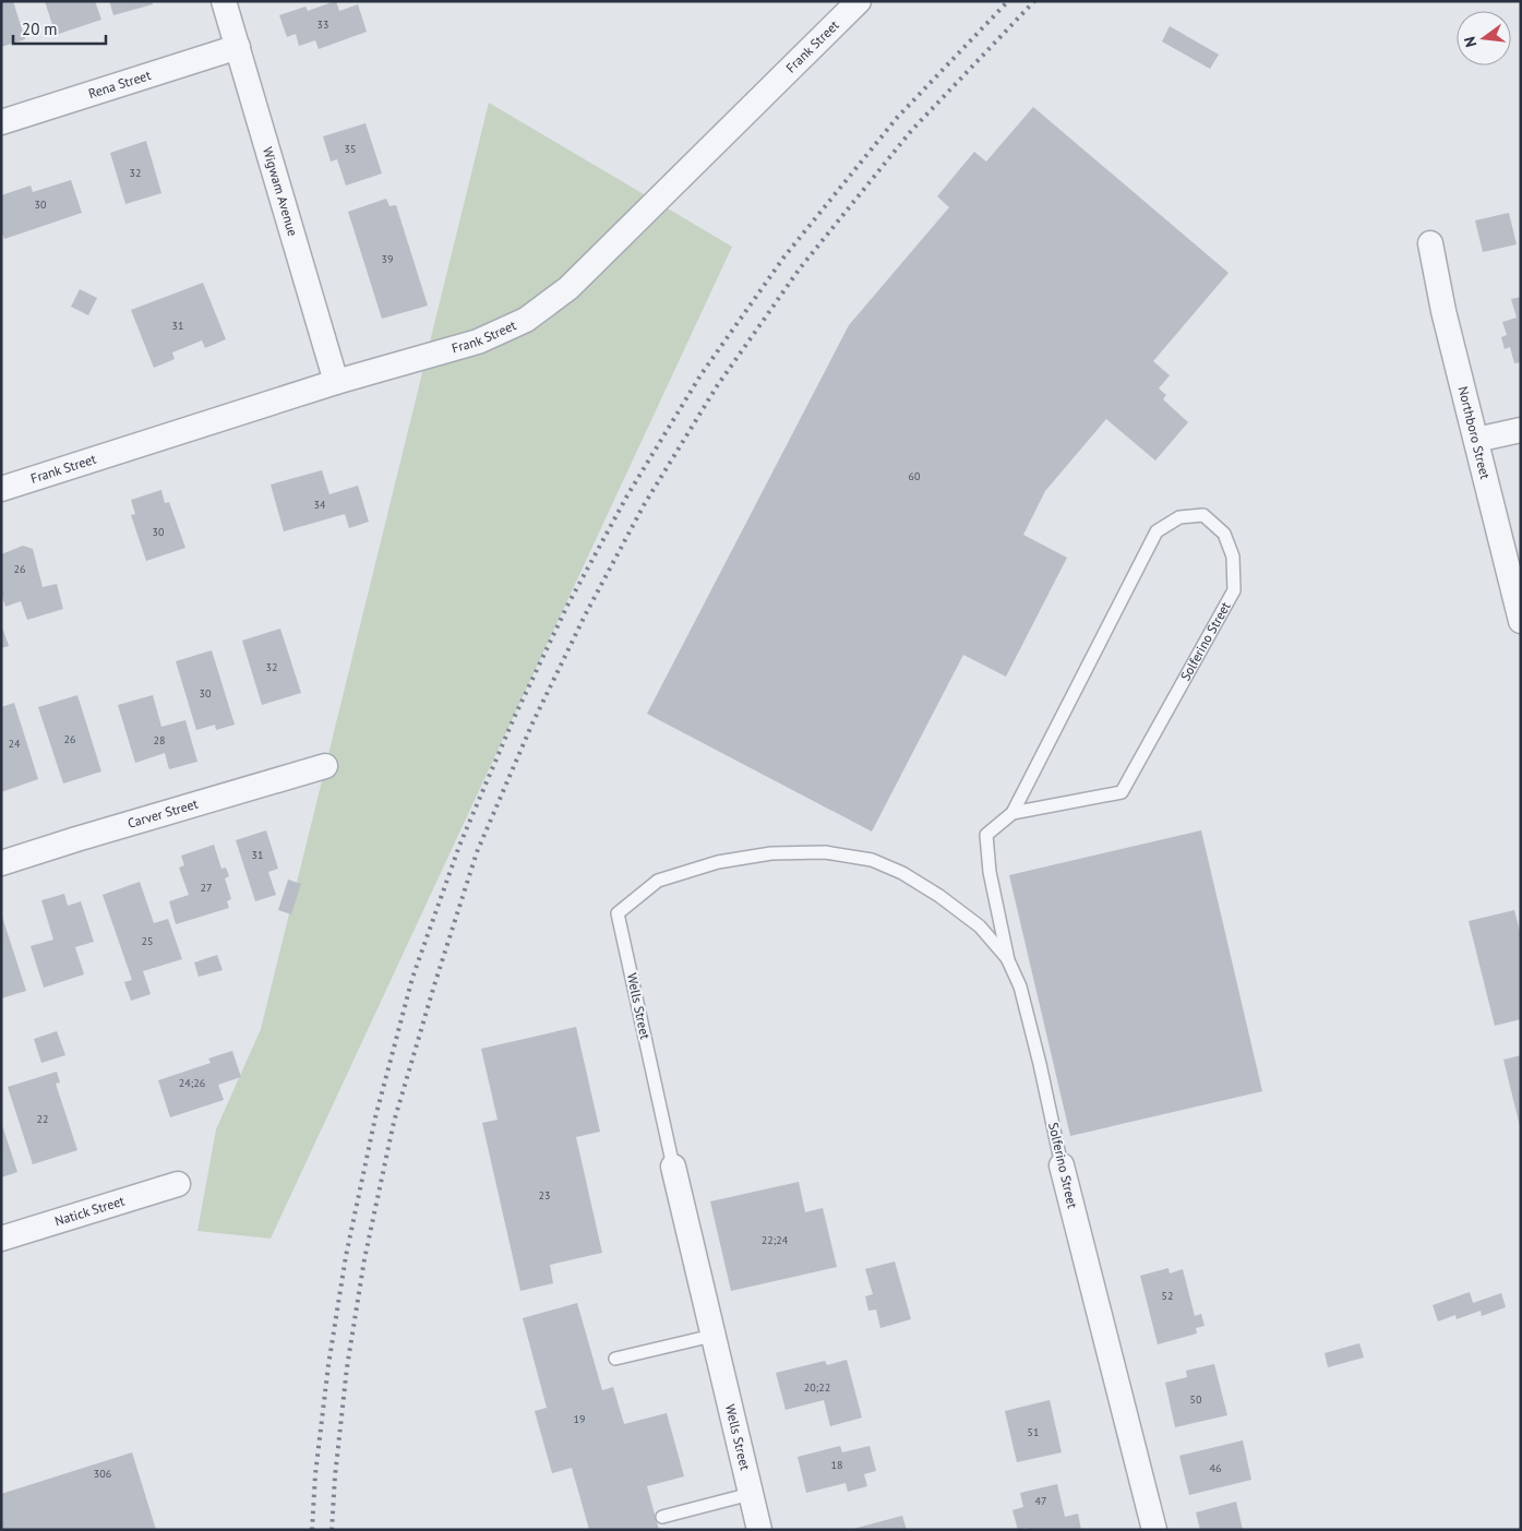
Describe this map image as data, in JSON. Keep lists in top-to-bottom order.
{
  "streets": {
    "street": [
      "Frank Street",
      "Rena Street",
      "Wigwam Avenue",
      "Northboro Street",
      "Solferino Street",
      "Carver Street",
      "Wells Street",
      "Natick Street"
    ]
  },
  "crossings": [
    ["Frank Street", "Wigwam Avenue"],
    ["Rena Street", "Wigwam Avenue"],
    ["Solferino Street", "Wells Street"]
  ],
  "house_numbers": [
    "33",
    "35",
    "32",
    "30",
    "39",
    "31",
    "60",
    "34",
    "30",
    "26",
    "32",
    "30",
    "26",
    "28",
    "24",
    "31",
    "27",
    "25",
    "24;26",
    "22",
    "23",
    "22;24",
    "52",
    "20;22",
    "50",
    "19",
    "51",
    "18",
    "46",
    "306",
    "47"
  ],
  "scale_bar": "20 m",
  "north": "left"
}
